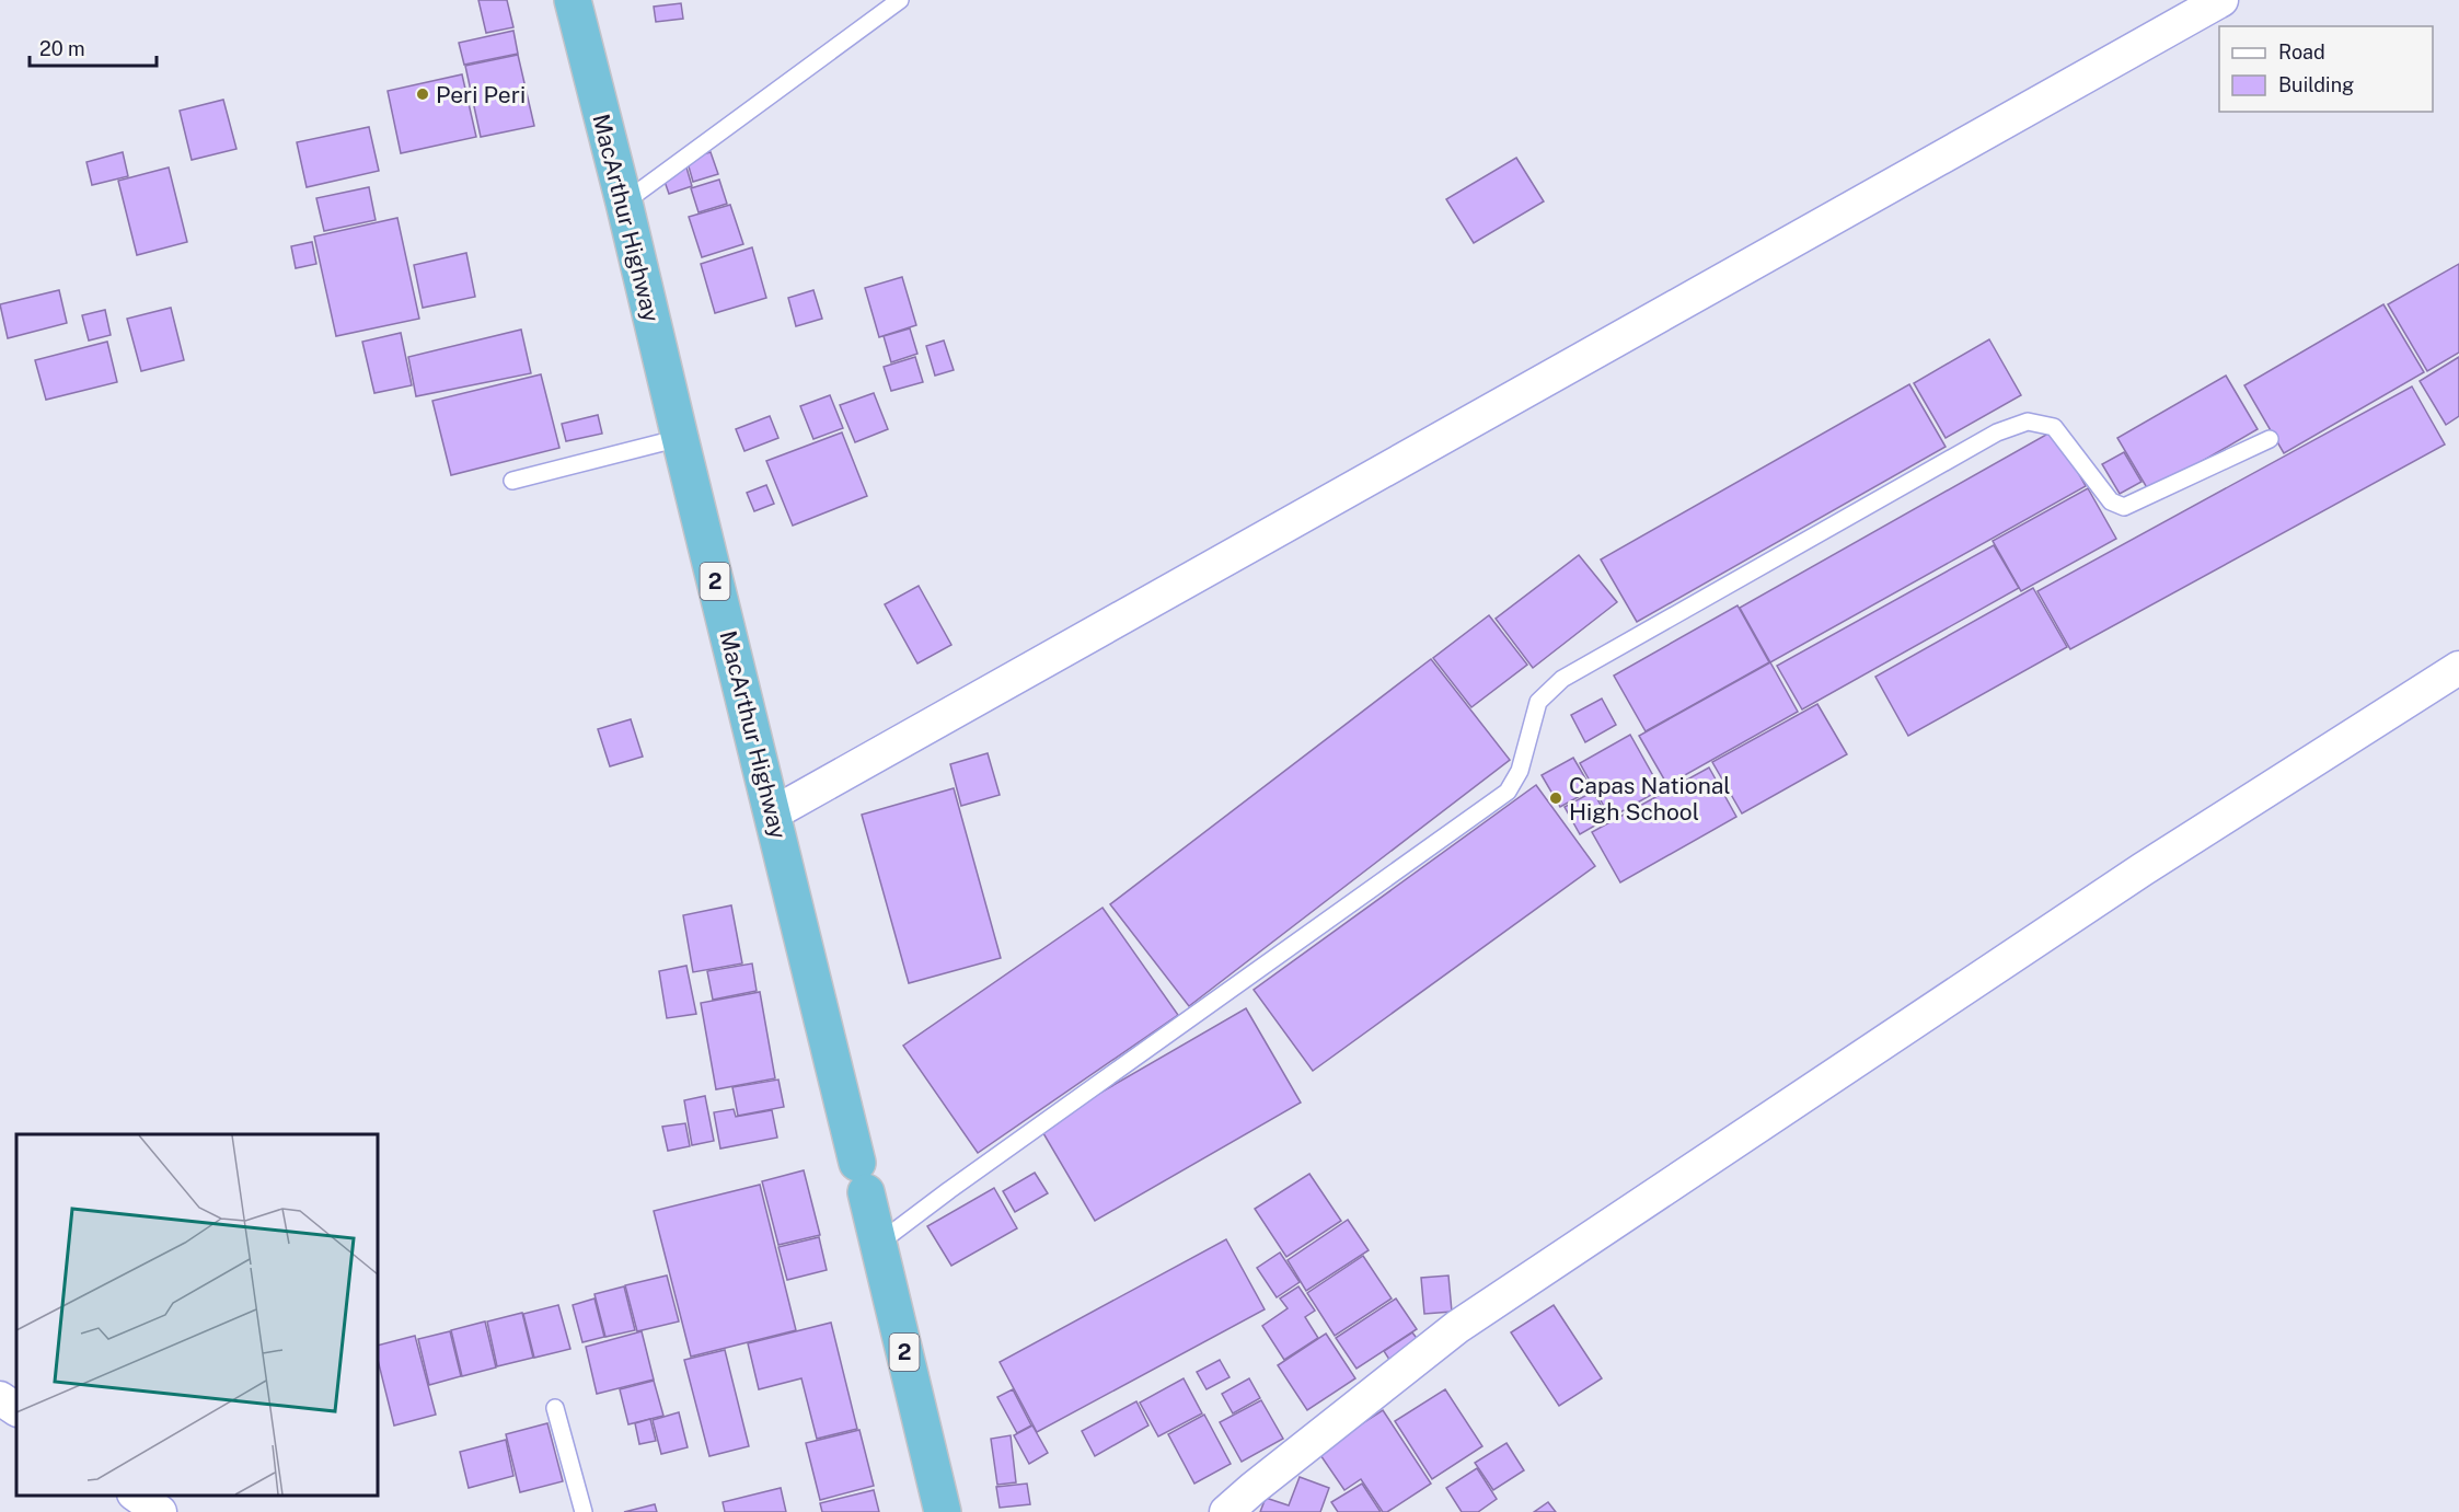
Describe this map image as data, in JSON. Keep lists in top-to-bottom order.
{
  "streets": {
    "highway": ["MacArthur Highway", "2"]
  },
  "places": ["Peri Peri", "Capas National High School"],
  "legend": ["Road", "Building"],
  "scale_bar": "20 m"
}
